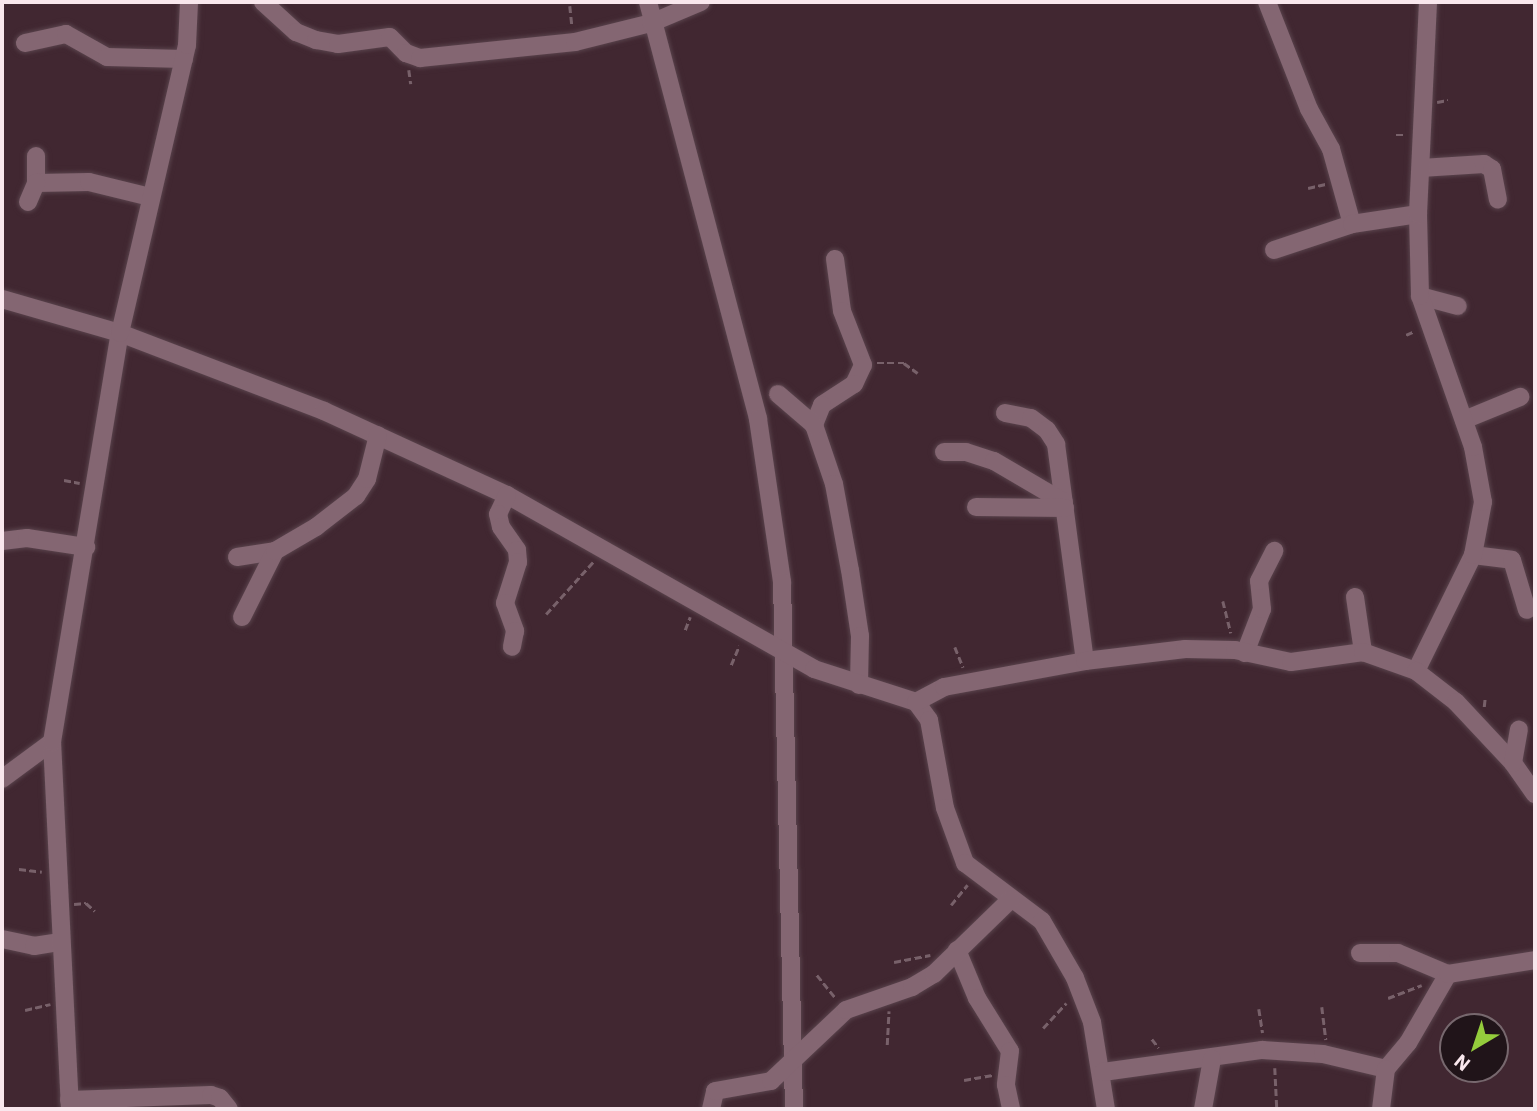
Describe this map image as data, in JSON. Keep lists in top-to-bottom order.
{
  "north": "bottom left"
}
